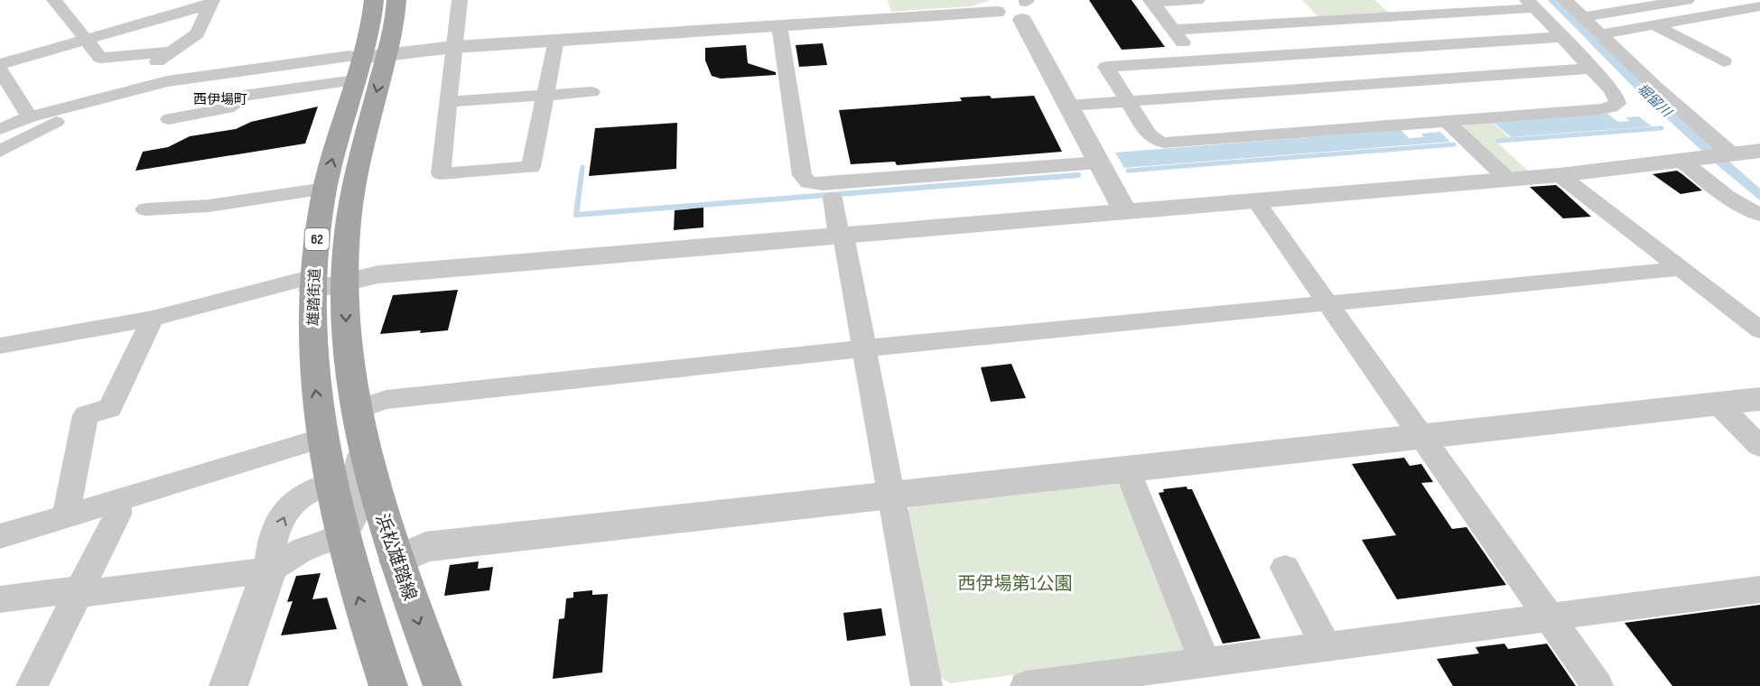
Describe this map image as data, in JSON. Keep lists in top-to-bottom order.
{
  "streets": {
    "main road": ["62", "雄踏街道", "浜松雄踏線"]
  },
  "crossings": [
    ["62", "雄踏街道"],
    ["雄踏街道", "浜松雄踏線"]
  ],
  "districts": ["西伊場町"],
  "water": ["堀留川"],
  "parks": ["西伊場第1公園"]
}
